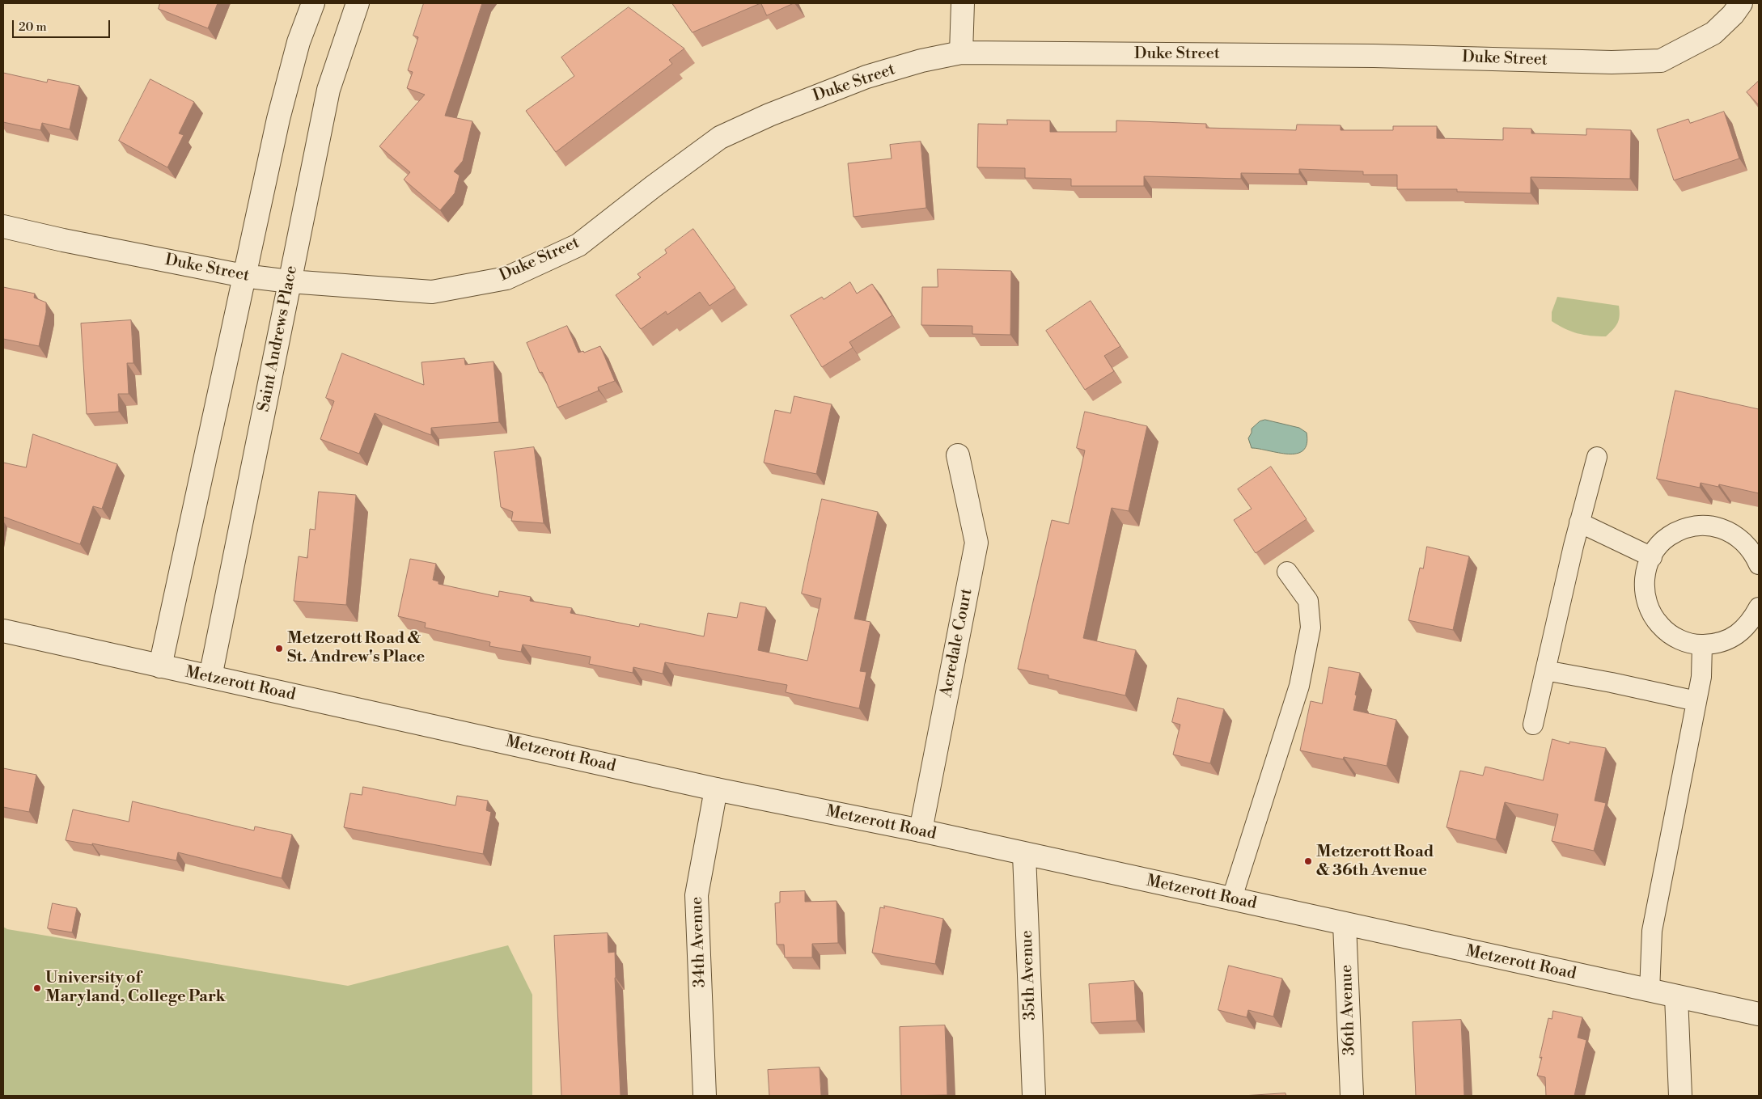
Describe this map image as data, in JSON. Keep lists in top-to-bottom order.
{
  "streets": {
    "street": [
      "Duke Street",
      "Saint Andrews Place",
      "Acredale Court",
      "Metzerott Road",
      "34th Avenue",
      "35th Avenue",
      "36th Avenue"
    ]
  },
  "crossings": [
    ["Duke Street", "Saint Andrews Place"],
    ["Saint Andrews Place", "Metzerott Road"],
    ["Acredale Court", "Metzerott Road"],
    ["Metzerott Road", "34th Avenue"],
    ["Metzerott Road", "35th Avenue"],
    ["Metzerott Road", "36th Avenue"]
  ],
  "places": ["Metzerott Road & St. Andrew's Place", "Metzerott Road & 36th Avenue", "University of Maryland, College Park"],
  "scale_bar": "20 m"
}
